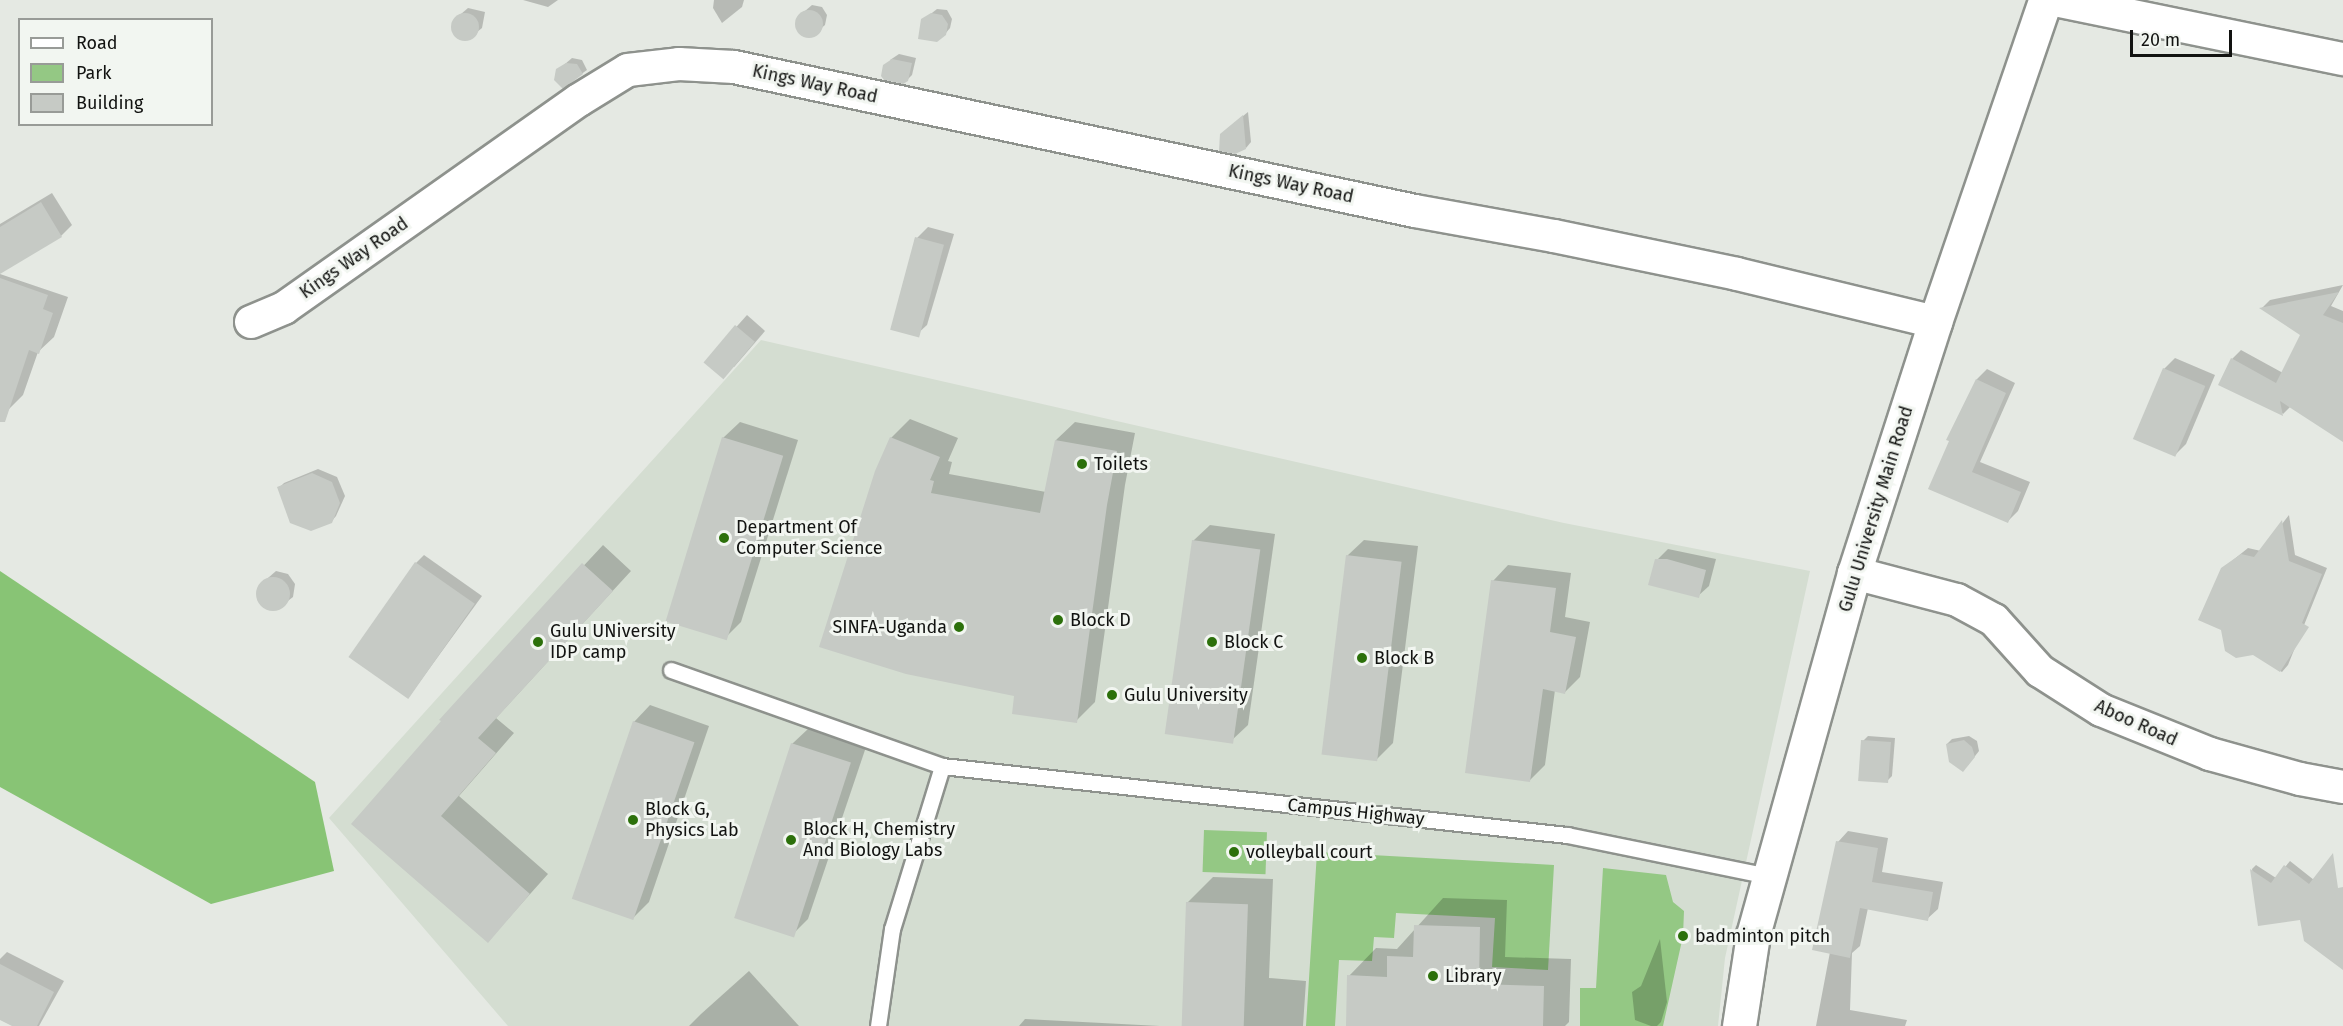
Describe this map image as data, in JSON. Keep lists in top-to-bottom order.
{
  "streets": {
    "street": ["Kings Way Road", "Gulu University Main Road", "Aboo Road"],
    "lane": ["Campus Highway"]
  },
  "crossings": [
    ["Kings Way Road", "Gulu University Main Road"],
    ["Gulu University Main Road", "Aboo Road"],
    ["Gulu University Main Road", "Campus Highway"]
  ],
  "places": [
    "Toilets",
    "Department Of Computer Science",
    "Block D",
    "SINFA-Uganda",
    "Gulu UNiversity IDP camp",
    "Block C",
    "Block B",
    "Gulu University",
    "Block G, Physics Lab",
    "Block H, Chemistry And Biology Labs",
    "volleyball court",
    "badminton pitch",
    "Library"
  ],
  "legend": ["Road", "Park", "Building"],
  "scale_bar": "20 m"
}
